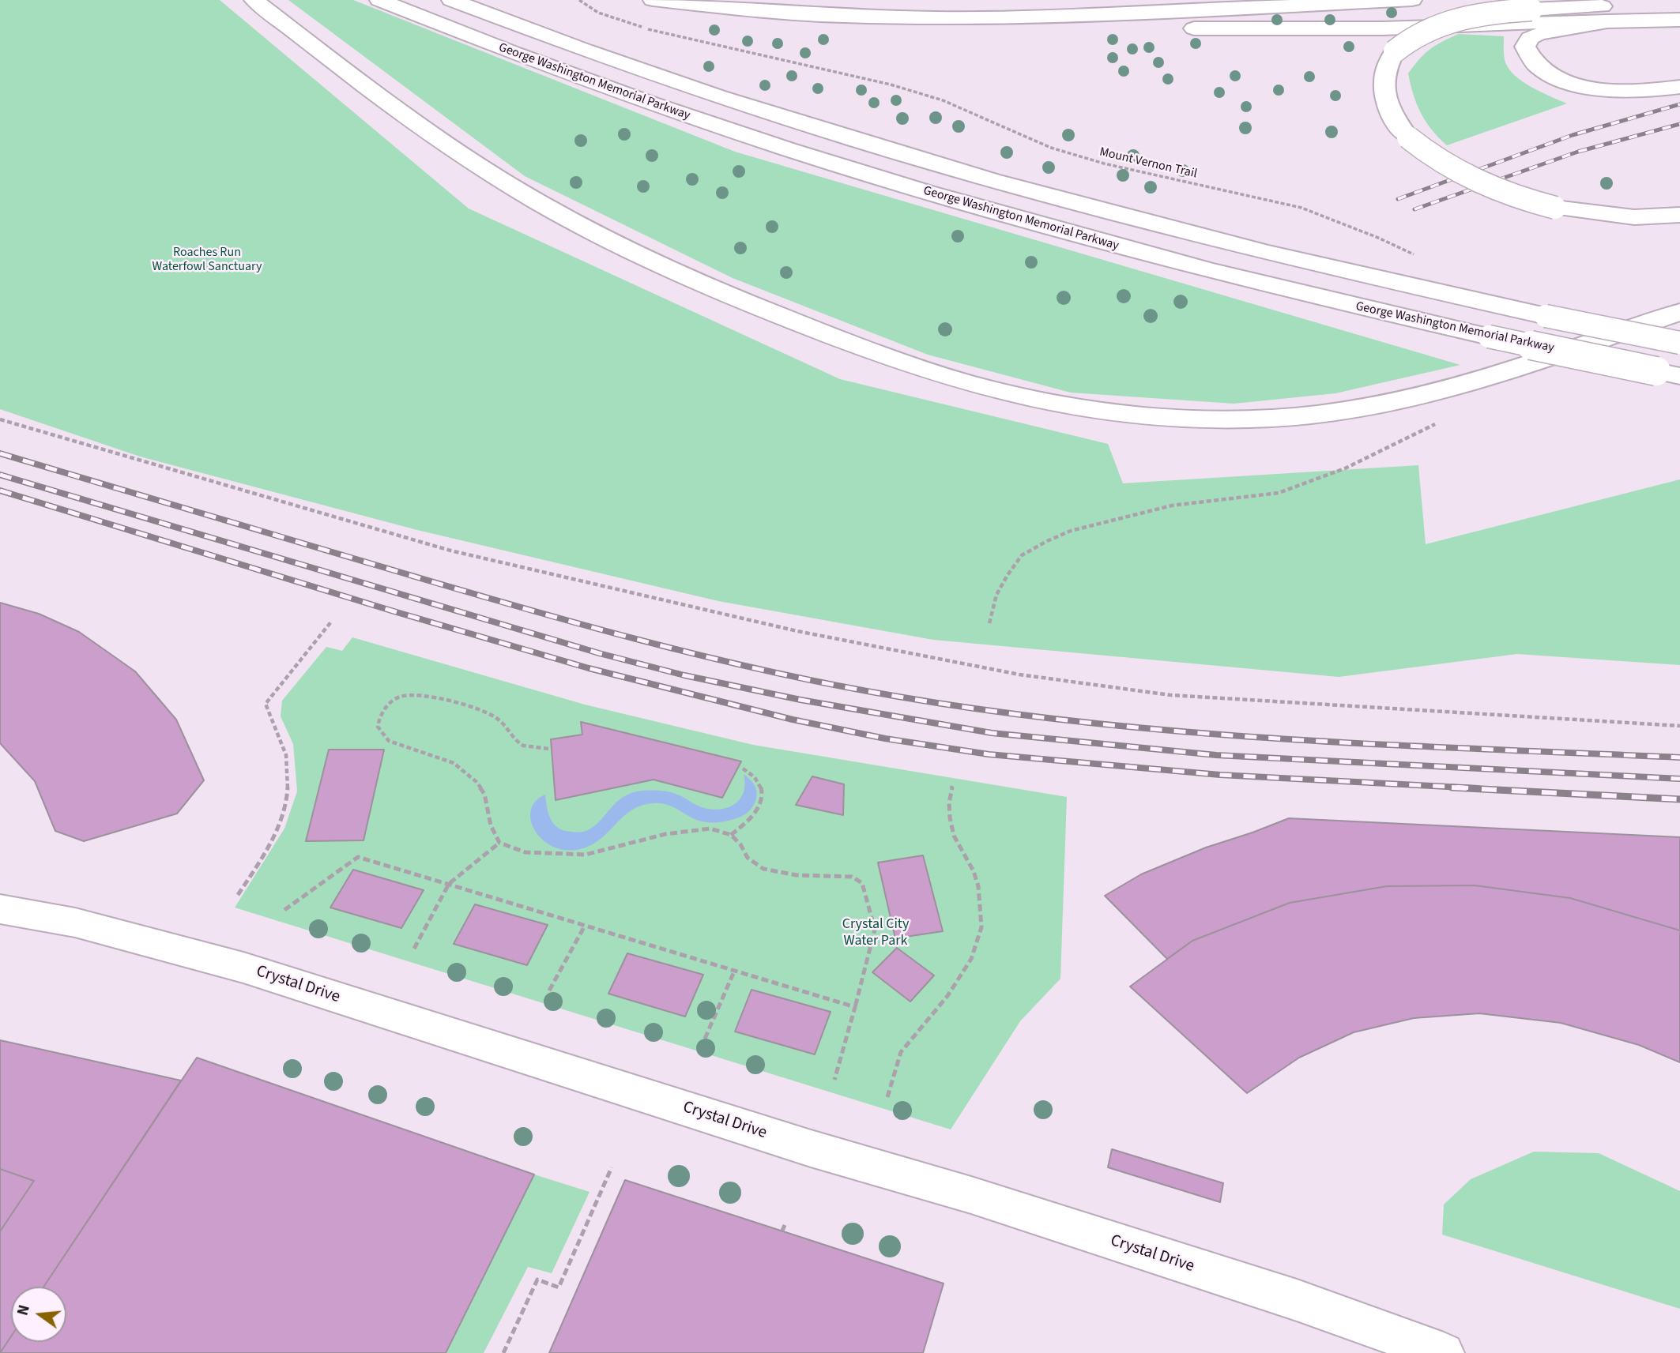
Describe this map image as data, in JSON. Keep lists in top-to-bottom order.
{
  "streets": {
    "main road": ["George Washington Memorial Parkway", "Crystal Drive"],
    "path": ["Mount Vernon Trail"]
  },
  "parks": ["Roaches Run Waterfowl Sanctuary", "Crystal City Water Park"],
  "north": "left"
}
